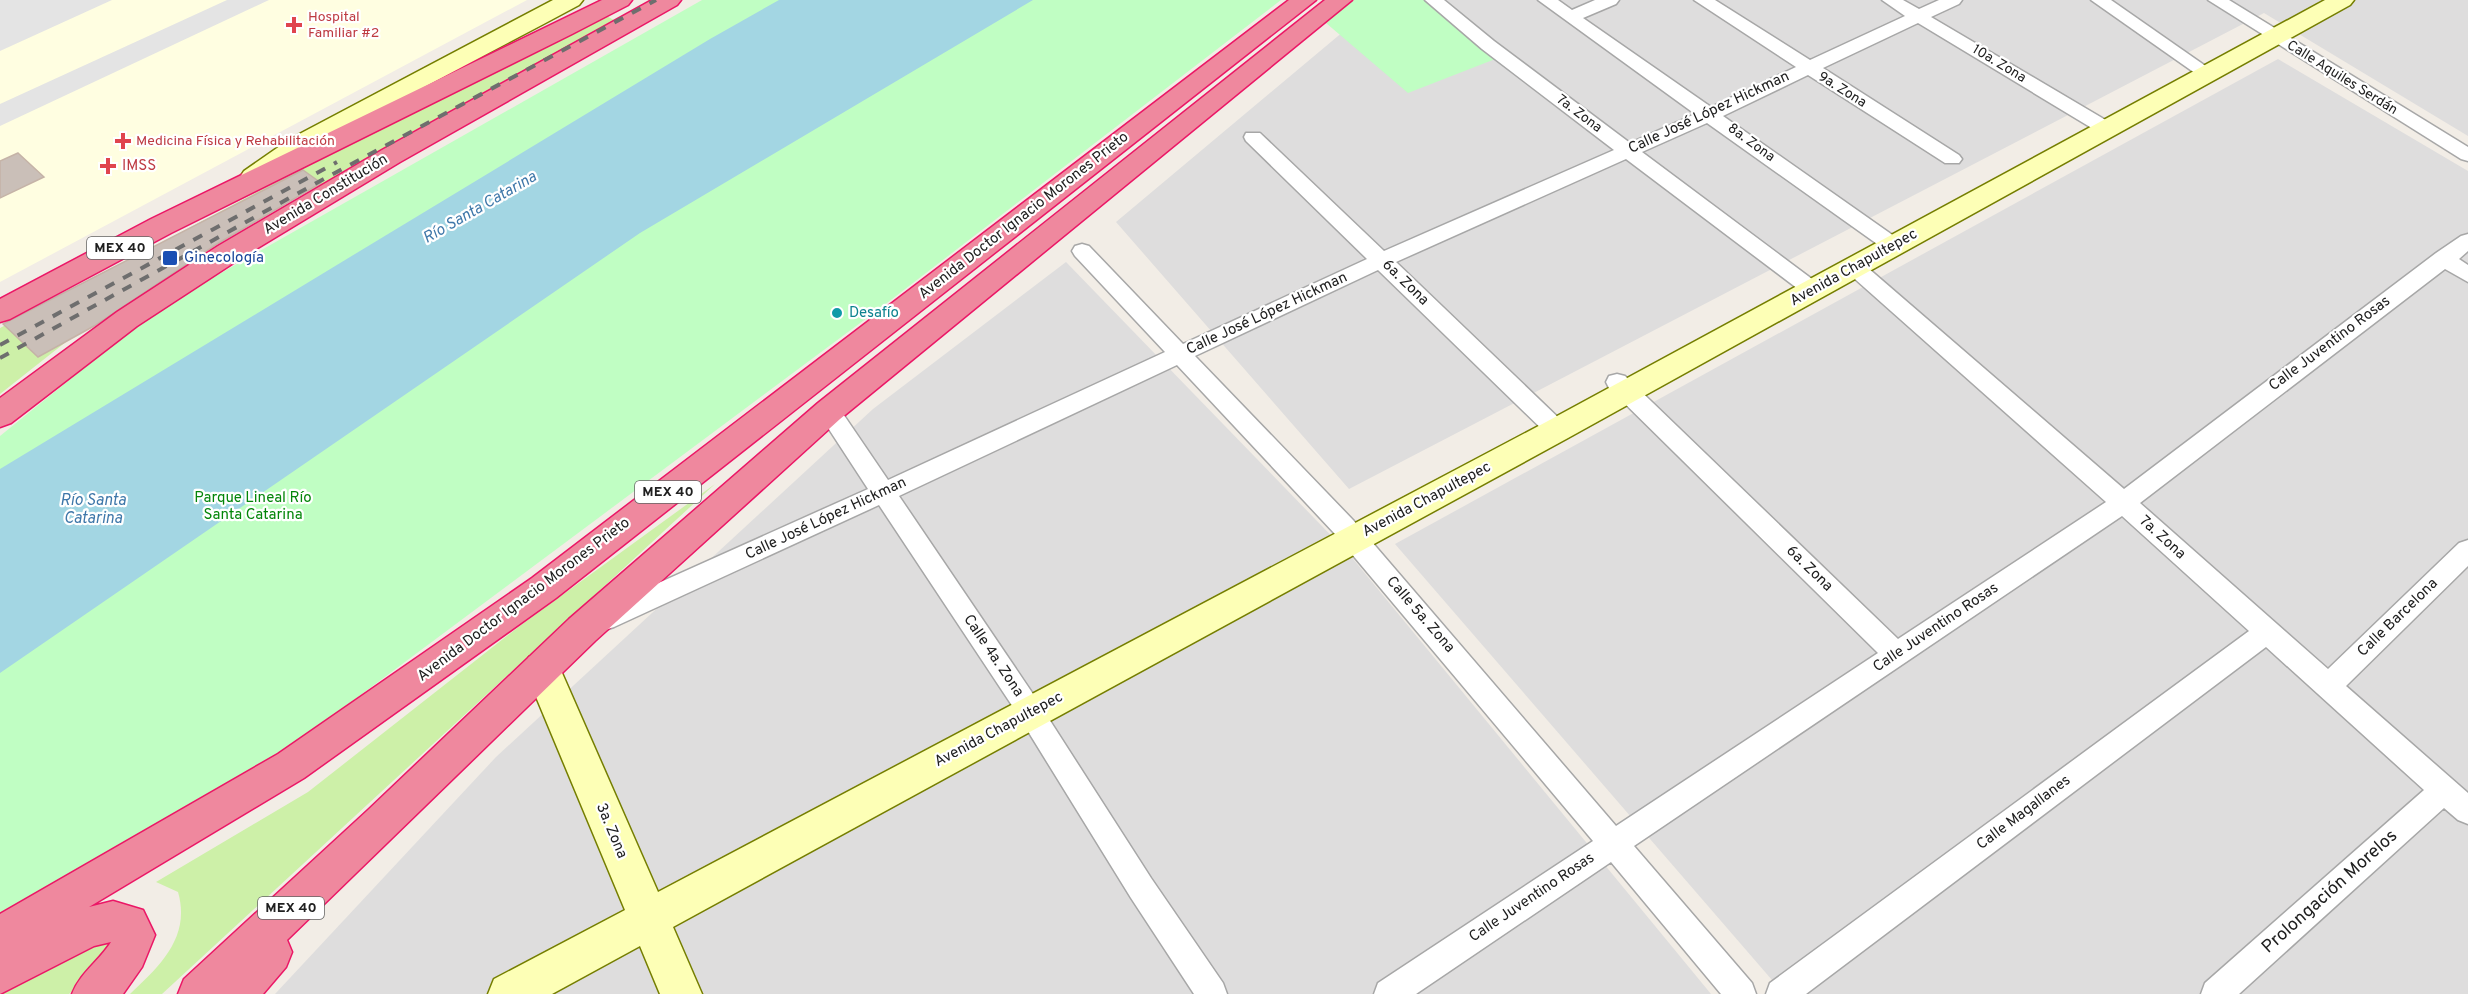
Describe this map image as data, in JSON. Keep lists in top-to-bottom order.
{
  "streets": {
    "highway": ["Avenida Constitución", "Avenida Doctor Ignacio Morones Prieto", "MEX 40"],
    "main road": ["Avenida Chapultepec", "3a. Zona"],
    "street": [
      "10a. Zona",
      "Calle Aquiles Serdán",
      "9a. Zona",
      "Calle José López Hickman",
      "7a. Zona",
      "8a. Zona",
      "6a. Zona",
      "Calle Juventino Rosas",
      "Calle 5a. Zona",
      "Calle Barcelona",
      "Calle 4a. Zona",
      "Calle Magallanes",
      "Prolongación Morelos"
    ]
  },
  "crossings": [
    ["10a. Zona", "Calle José López Hickman"],
    ["10a. Zona", "Avenida Chapultepec"],
    ["Calle Aquiles Serdán", "Avenida Chapultepec"],
    ["9a. Zona", "Calle José López Hickman"],
    ["Calle José López Hickman", "7a. Zona"],
    ["Calle José López Hickman", "8a. Zona"],
    ["Calle José López Hickman", "Avenida Doctor Ignacio Morones Prieto"],
    ["Calle José López Hickman", "6a. Zona"],
    ["Calle José López Hickman", "Calle 5a. Zona"],
    ["Calle José López Hickman", "Calle 4a. Zona"],
    ["7a. Zona", "Avenida Chapultepec"],
    ["7a. Zona", "Calle Juventino Rosas"],
    ["7a. Zona", "Calle Barcelona"],
    ["7a. Zona", "Calle Magallanes"],
    ["7a. Zona", "Prolongación Morelos"],
    ["8a. Zona", "Avenida Chapultepec"],
    ["Avenida Doctor Ignacio Morones Prieto", "Calle 4a. Zona"],
    ["Avenida Doctor Ignacio Morones Prieto", "3a. Zona"],
    ["Avenida Chapultepec", "6a. Zona"],
    ["Avenida Chapultepec", "Calle 5a. Zona"],
    ["Avenida Chapultepec", "Calle 4a. Zona"],
    ["Avenida Chapultepec", "3a. Zona"],
    ["6a. Zona", "Calle Juventino Rosas"],
    ["Calle Juventino Rosas", "Calle 5a. Zona"]
  ],
  "water": ["Río Santa Catarina"],
  "parks": ["Parque Lineal Río Santa Catarina"],
  "places": {
    "health": ["Hospital Familiar #2", "Medicina Física y Rehabilitación", "IMSS"],
    "transit": ["Ginecología"],
    "other": ["Desafío"]
  }
}
